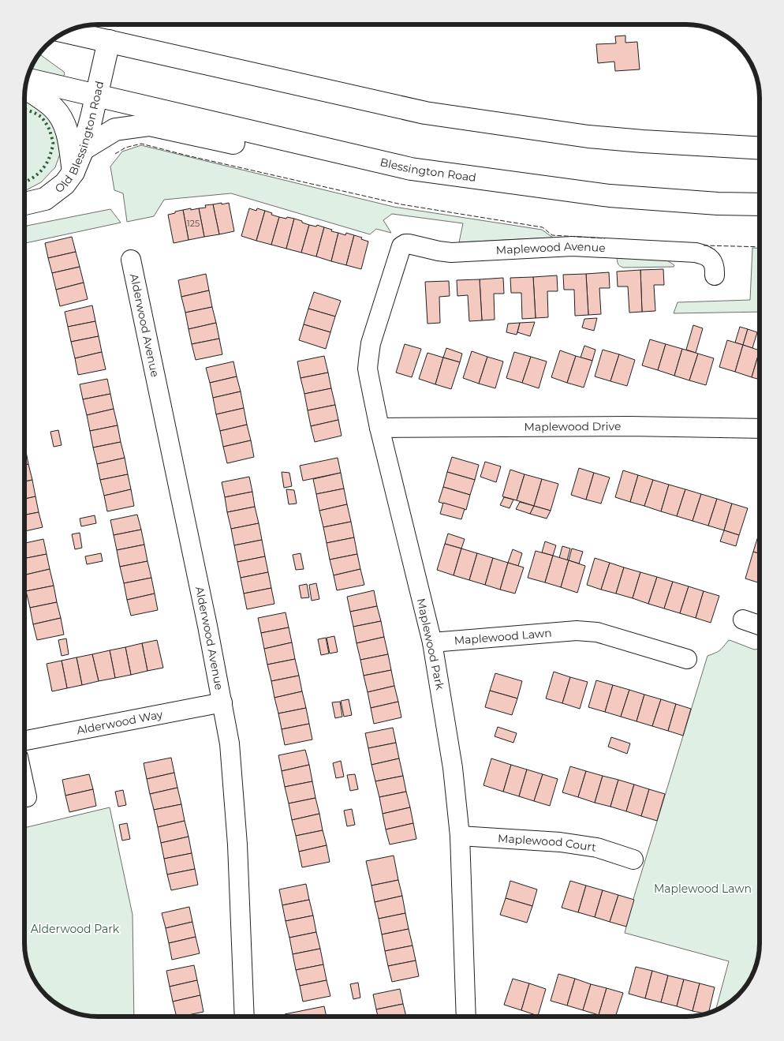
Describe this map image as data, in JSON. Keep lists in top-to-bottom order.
{
  "streets": {
    "main road": ["Old Blessington Road", "Blessington Road"],
    "street": [
      "Maplewood Avenue",
      "Alderwood Avenue",
      "Maplewood Drive",
      "Maplewood Lawn",
      "Maplewood Park",
      "Alderwood Way",
      "Maplewood Court"
    ]
  },
  "crossings": [
    ["Old Blessington Road", "Blessington Road"],
    ["Maplewood Avenue", "Maplewood Park"],
    ["Alderwood Avenue", "Alderwood Way"],
    ["Maplewood Drive", "Maplewood Park"],
    ["Maplewood Lawn", "Maplewood Park"],
    ["Maplewood Park", "Maplewood Court"]
  ],
  "parks": ["Maplewood Lawn", "Alderwood Park"],
  "house_numbers": ["125"]
}
